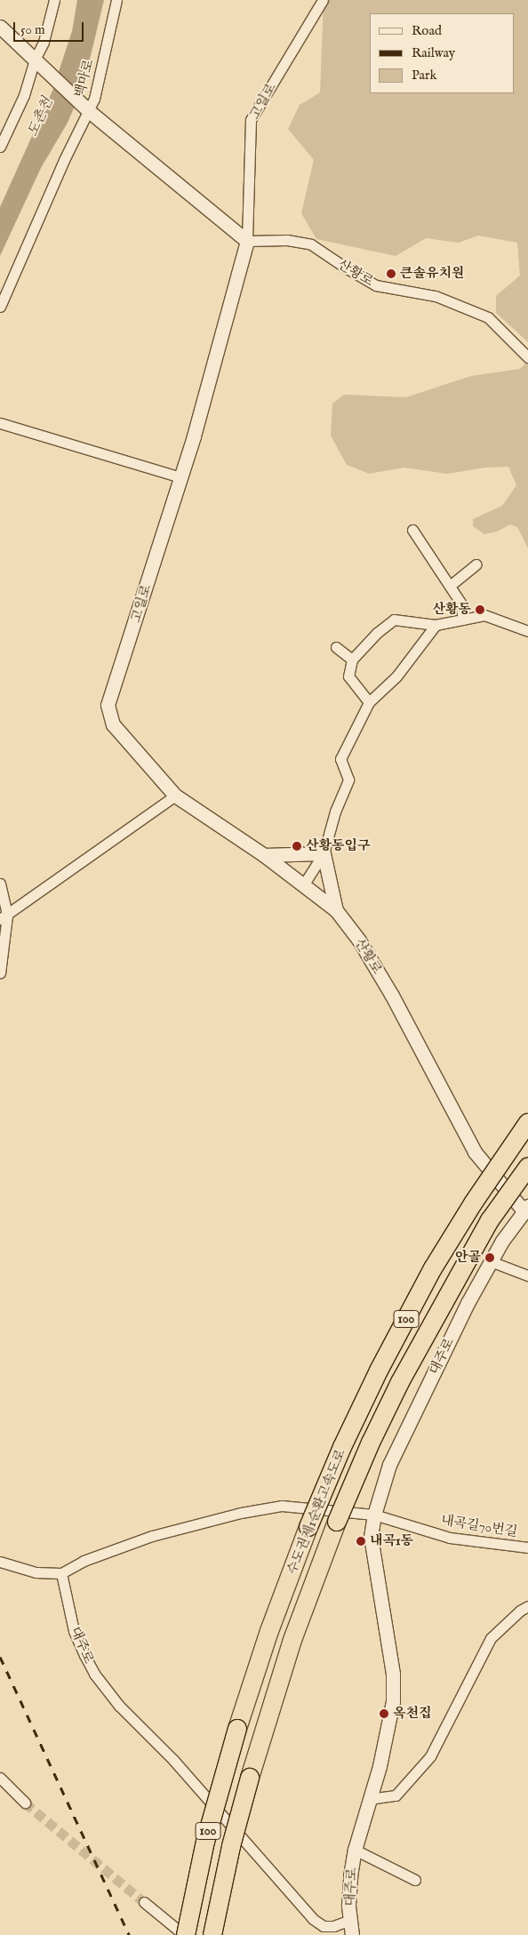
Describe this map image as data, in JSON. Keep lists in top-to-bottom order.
{
  "streets": {
    "highway": ["100", "수도권제1순환고속도로"],
    "street": [
      "백마로",
      "고일로",
      "산황로",
      "대주로",
      "내곡길70번길"
    ]
  },
  "crossings": [
    ["고일로", "산황로"],
    ["산황로", "대주로"],
    ["대주로", "내곡길70번길"]
  ],
  "water": ["도촌천"],
  "places": [
    "큰솔유치원",
    "산황동",
    "산황동입구",
    "안골",
    "내곡1동",
    "옥천집"
  ],
  "legend": ["Road", "Railway", "Park"],
  "scale_bar": "50 m"
}
